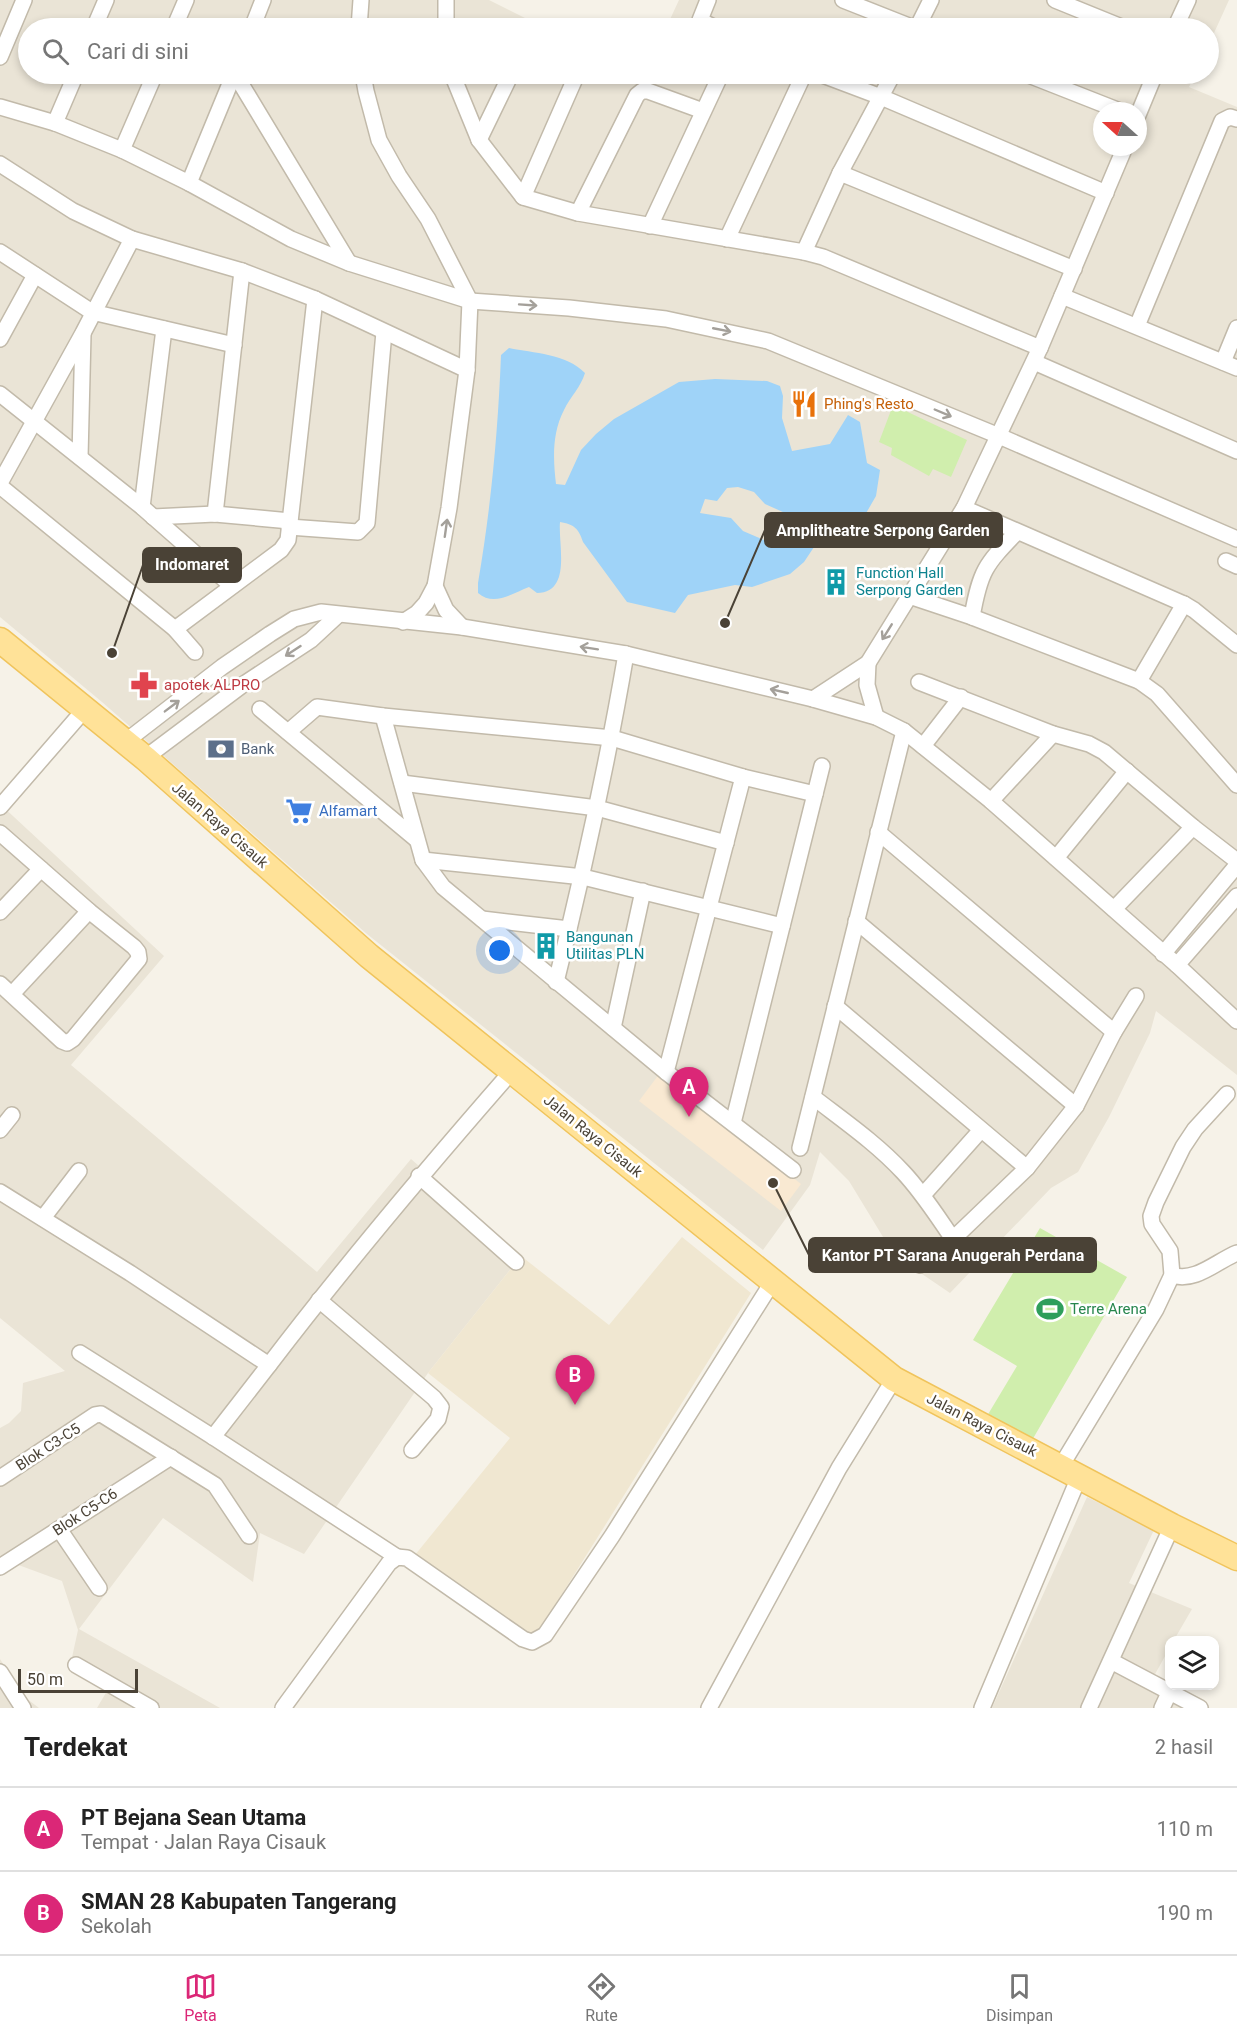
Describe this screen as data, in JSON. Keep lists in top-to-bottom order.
{
  "streets": {
    "main road": ["Jalan Raya Cisauk"],
    "street": ["Blok C3-C5", "Blok C5-C6"]
  },
  "crossings": [
    ["Blok C3-C5", "Blok C5-C6"]
  ],
  "places": {
    "restaurant": ["Phing's Resto"],
    "building": ["Function Hall Serpong Garden", "Bangunan Utilitas PLN"],
    "other": ["Amplitheatre Serpong Garden", "Indomaret", "Kantor PT Sarana Anugerah Perdana"],
    "pharmacy": ["apotek ALPRO"],
    "bank": ["Bank"],
    "supermarket": ["Alfamart"],
    "sports": ["Terre Arena"]
  },
  "scale_bar": "50 m",
  "north": "left",
  "page": {
    "search": "Cari di sini",
    "pins": ["A", "B"],
    "scale": "50 m",
    "heading": ["Terdekat", "2 hasil"],
    "list": [
      {
        "mark": "A",
        "name": "PT Bejana Sean Utama",
        "note": "Tempat · Jalan Raya Cisauk",
        "value": "110 m"
      },
      {
        "mark": "B",
        "name": "SMAN 28 Kabupaten Tangerang",
        "note": "Sekolah",
        "value": "190 m"
      }
    ],
    "nav": ["Peta", "Rute", "Disimpan"]
  }
}
